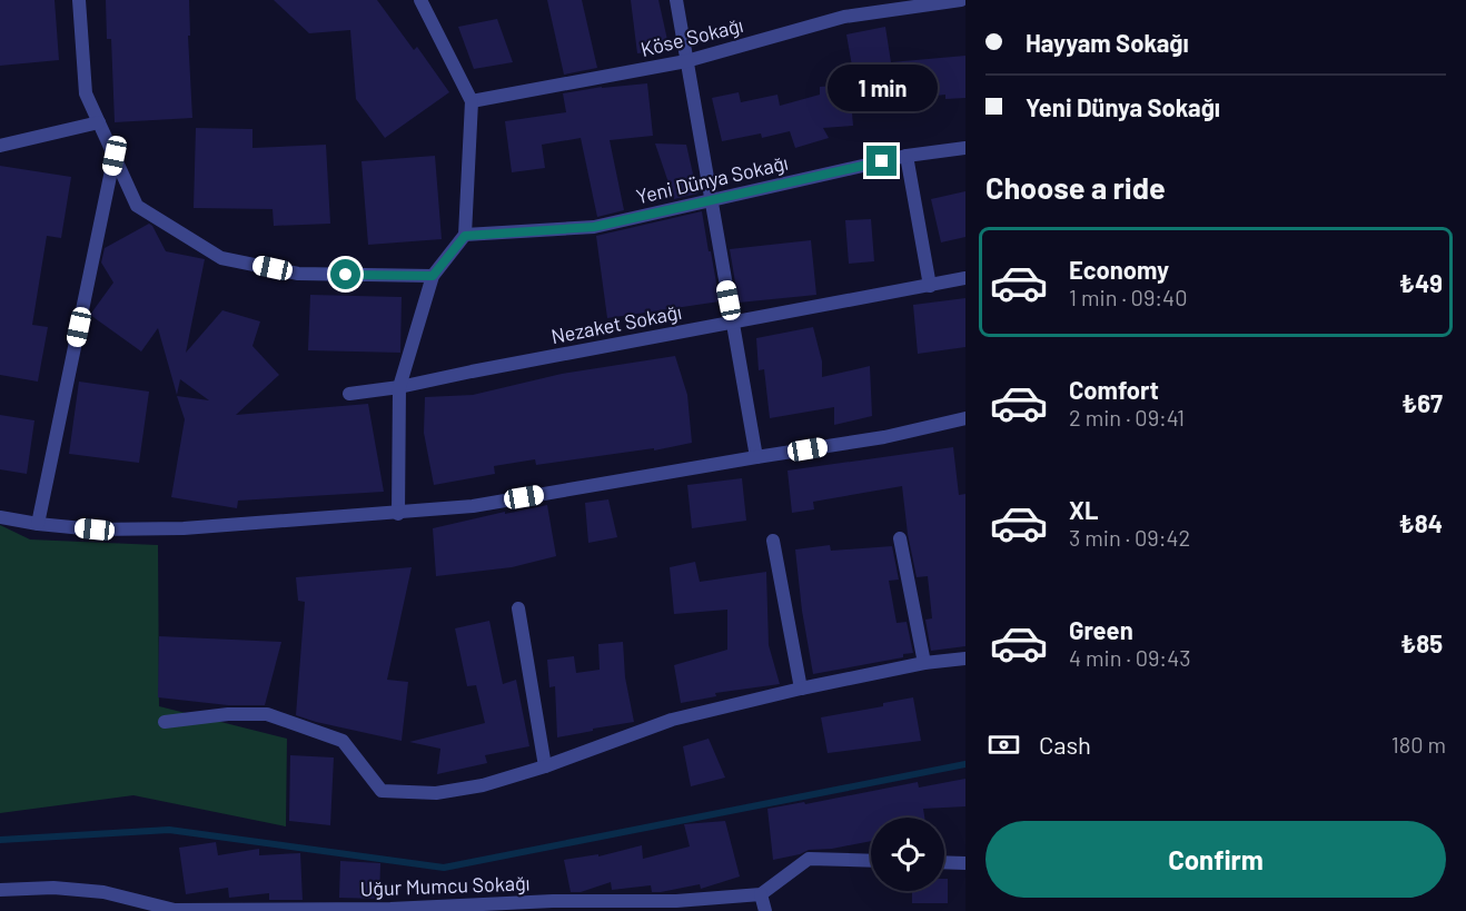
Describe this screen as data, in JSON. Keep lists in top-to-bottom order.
{
  "streets": {
    "street": [
      "Köse Sokağı",
      "Yeni Dünya Sokağı",
      "Nezaket Sokağı",
      "Uğur Mumcu Sokağı"
    ]
  },
  "page": {
    "banner": ["Hayyam Sokağı", "Yeni Dünya Sokağı"],
    "bubble": "1 min",
    "heading": "Choose a ride",
    "list": [
      {
        "name": "Economy",
        "note": "1 min · 09:40",
        "value": "₺49"
      },
      {
        "name": "Comfort",
        "note": "2 min · 09:41",
        "value": "₺67"
      },
      {
        "name": "XL",
        "note": "3 min · 09:42",
        "value": "₺84"
      },
      {
        "name": "Green",
        "note": "4 min · 09:43",
        "value": "₺85"
      }
    ],
    "pay": ["Cash", "180 m"],
    "buttons": "Confirm"
  }
}
